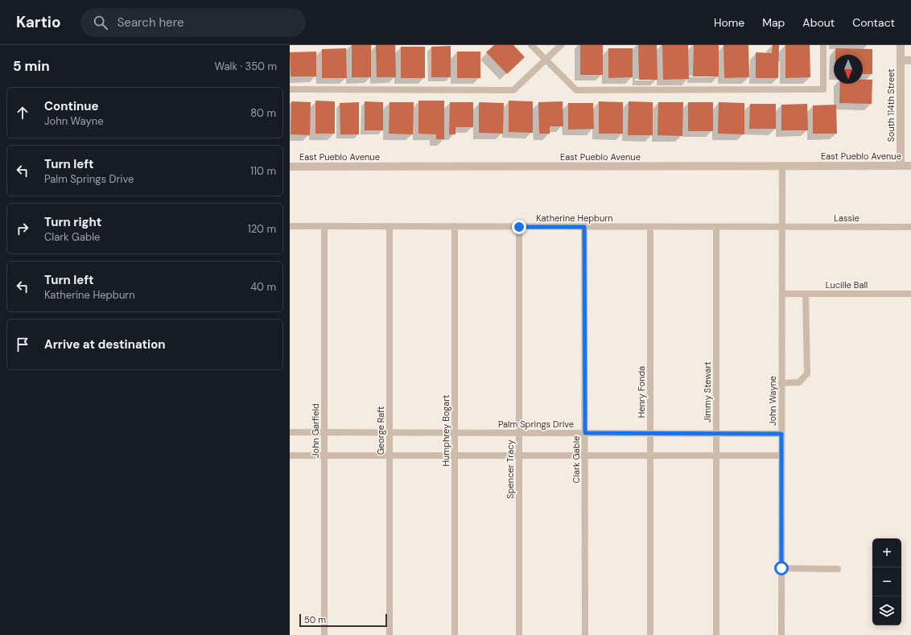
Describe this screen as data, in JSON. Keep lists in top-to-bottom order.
{
  "streets": {
    "street": ["South 114th Street", "East Pueblo Avenue"],
    "lane": [
      "Katherine Hepburn",
      "Lassie",
      "Lucille Ball",
      "Henry Fonda",
      "Jimmy Stewart",
      "John Wayne",
      "Palm Springs Drive",
      "John Garfield",
      "George Raft",
      "Humphrey Bogart",
      "Clark Gable",
      "Spencer Tracy"
    ]
  },
  "crossings": [
    ["South 114th Street", "East Pueblo Avenue"],
    ["East Pueblo Avenue", "John Wayne"],
    ["Katherine Hepburn", "Lassie"],
    ["Katherine Hepburn", "Henry Fonda"],
    ["Katherine Hepburn", "Jimmy Stewart"],
    ["Katherine Hepburn", "John Wayne"],
    ["Katherine Hepburn", "John Garfield"],
    ["Katherine Hepburn", "George Raft"],
    ["Katherine Hepburn", "Humphrey Bogart"],
    ["Katherine Hepburn", "Clark Gable"],
    ["Katherine Hepburn", "Spencer Tracy"],
    ["Lassie", "John Wayne"],
    ["Lucille Ball", "John Wayne"],
    ["Henry Fonda", "Palm Springs Drive"],
    ["Jimmy Stewart", "Palm Springs Drive"],
    ["John Wayne", "Palm Springs Drive"],
    ["Palm Springs Drive", "John Garfield"],
    ["Palm Springs Drive", "George Raft"],
    ["Palm Springs Drive", "Humphrey Bogart"],
    ["Palm Springs Drive", "Clark Gable"],
    ["Palm Springs Drive", "Spencer Tracy"]
  ],
  "scale_bar": "50 m",
  "north": "bottom",
  "page": {
    "header": "Kartio",
    "search": "Search here",
    "nav": [
      "Home",
      "Map",
      "About",
      "Contact"
    ],
    "heading": ["5 min", "Walk · 350 m"],
    "list": [
      ["Continue", "John Wayne", "80 m"],
      ["Turn left", "Palm Springs Drive", "110 m"],
      ["Turn right", "Clark Gable", "120 m"],
      ["Turn left", "Katherine Hepburn", "40 m"],
      "Arrive at destination"
    ],
    "map_buttons": ["+", "−"],
    "scale": "50 m"
  }
}
